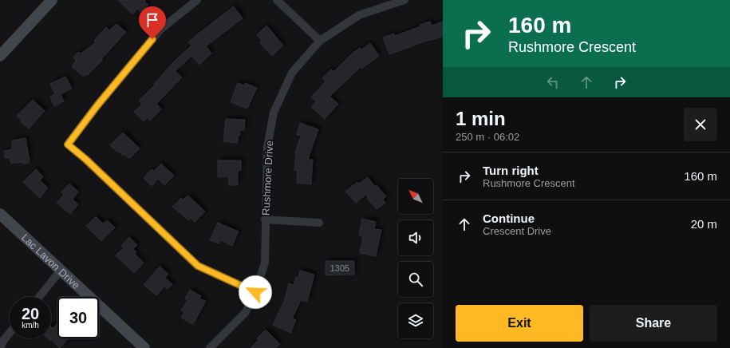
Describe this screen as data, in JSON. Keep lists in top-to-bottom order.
{
  "streets": {
    "street": ["Rushmore Drive", "Lac Lavon Drive"]
  },
  "house_numbers": ["1305"],
  "north": "top left",
  "page": {
    "turn": ["160 m", "Rushmore Crescent"],
    "heading": ["1 min", "250 m · 06:02"],
    "list": [
      {
        "name": "Turn right",
        "note": "Rushmore Crescent",
        "value": "160 m"
      },
      {
        "name": "Continue",
        "note": "Crescent Drive",
        "value": "20 m"
      }
    ],
    "speed": "20 km/h",
    "limit": "30",
    "buttons": ["Exit", "Share"]
  }
}
